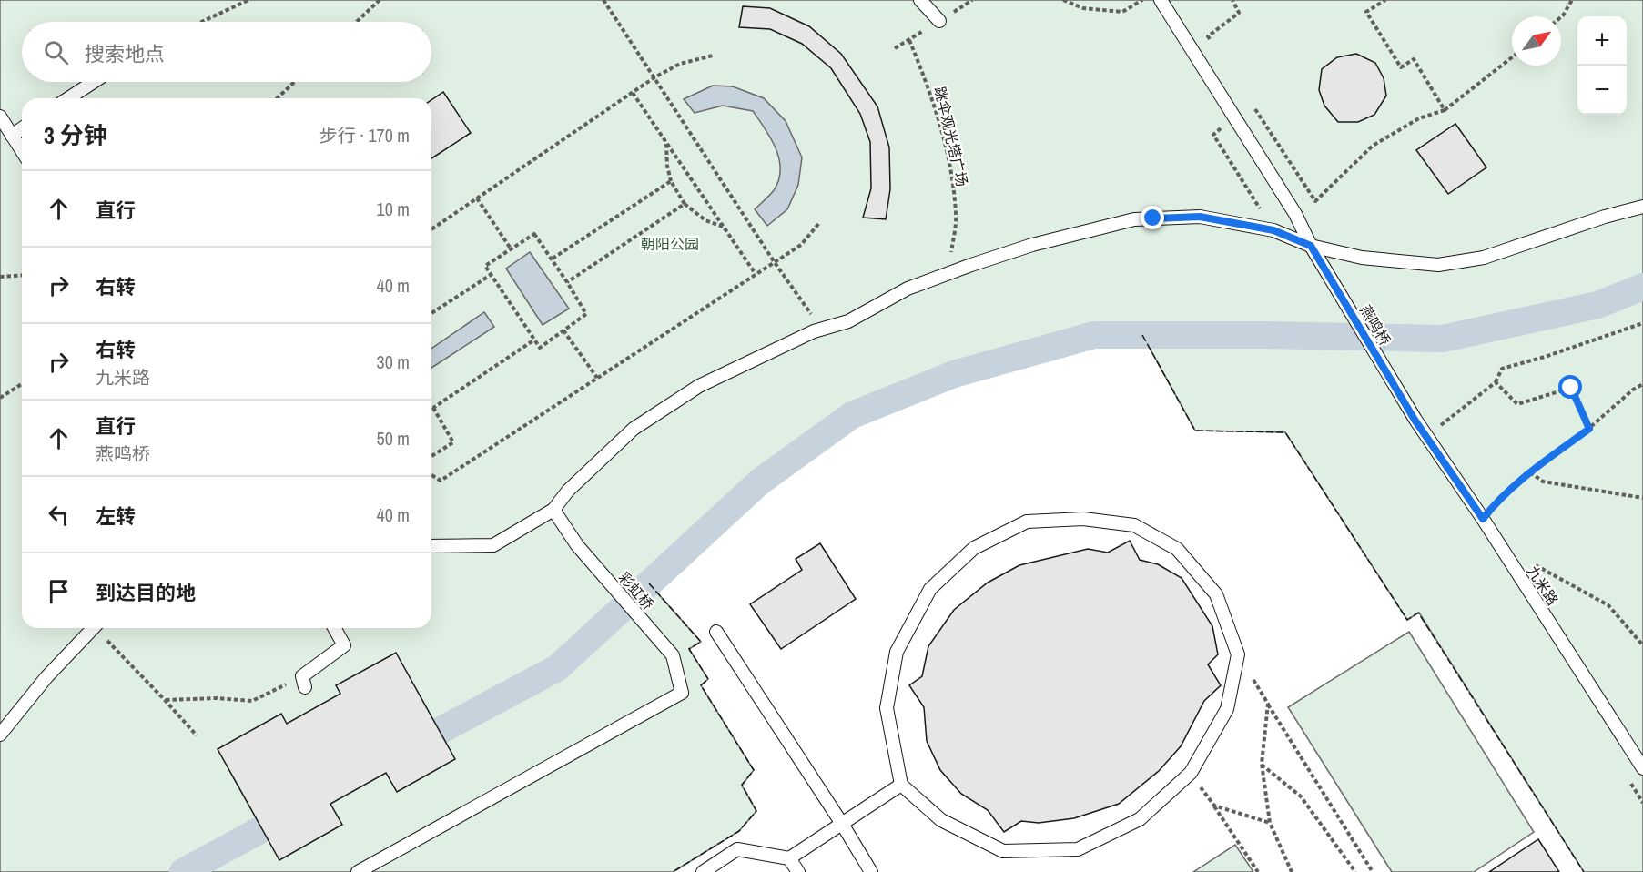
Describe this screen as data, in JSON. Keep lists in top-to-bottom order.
{
  "streets": {
    "lane": ["燕鸣桥", "九米路", "彩虹桥"],
    "path": ["跳伞观光塔广场"]
  },
  "crossings": [
    ["燕鸣桥", "九米路"]
  ],
  "parks": ["朝阳公园"],
  "north": "top right",
  "page": {
    "map_buttons": ["+", "−"],
    "search": "搜索地点",
    "heading": ["3 分钟", "步行 · 170 m"],
    "list": [
      ["直行", "10 m"],
      ["右转", "40 m"],
      ["右转", "九米路", "30 m"],
      ["直行", "燕鸣桥", "50 m"],
      ["左转", "40 m"],
      "到达目的地"
    ]
  }
}
